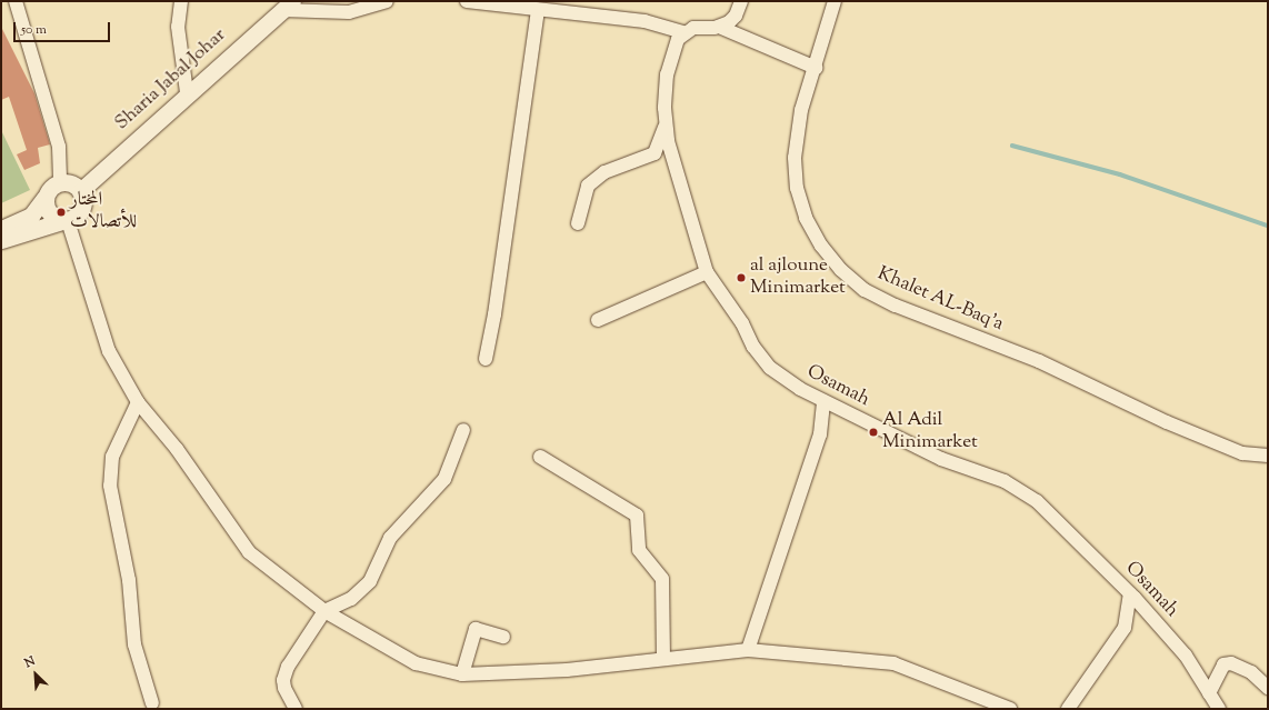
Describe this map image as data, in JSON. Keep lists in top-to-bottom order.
{
  "streets": {
    "street": ["Sharia Jabal Johar", "Khalet AL-Baq'a", "Osamah"]
  },
  "places": ["المختار للأتصالات", "al ajloune Minimarket", "Al Adil Minimarket"],
  "scale_bar": "50 m",
  "north": "top left"
}
